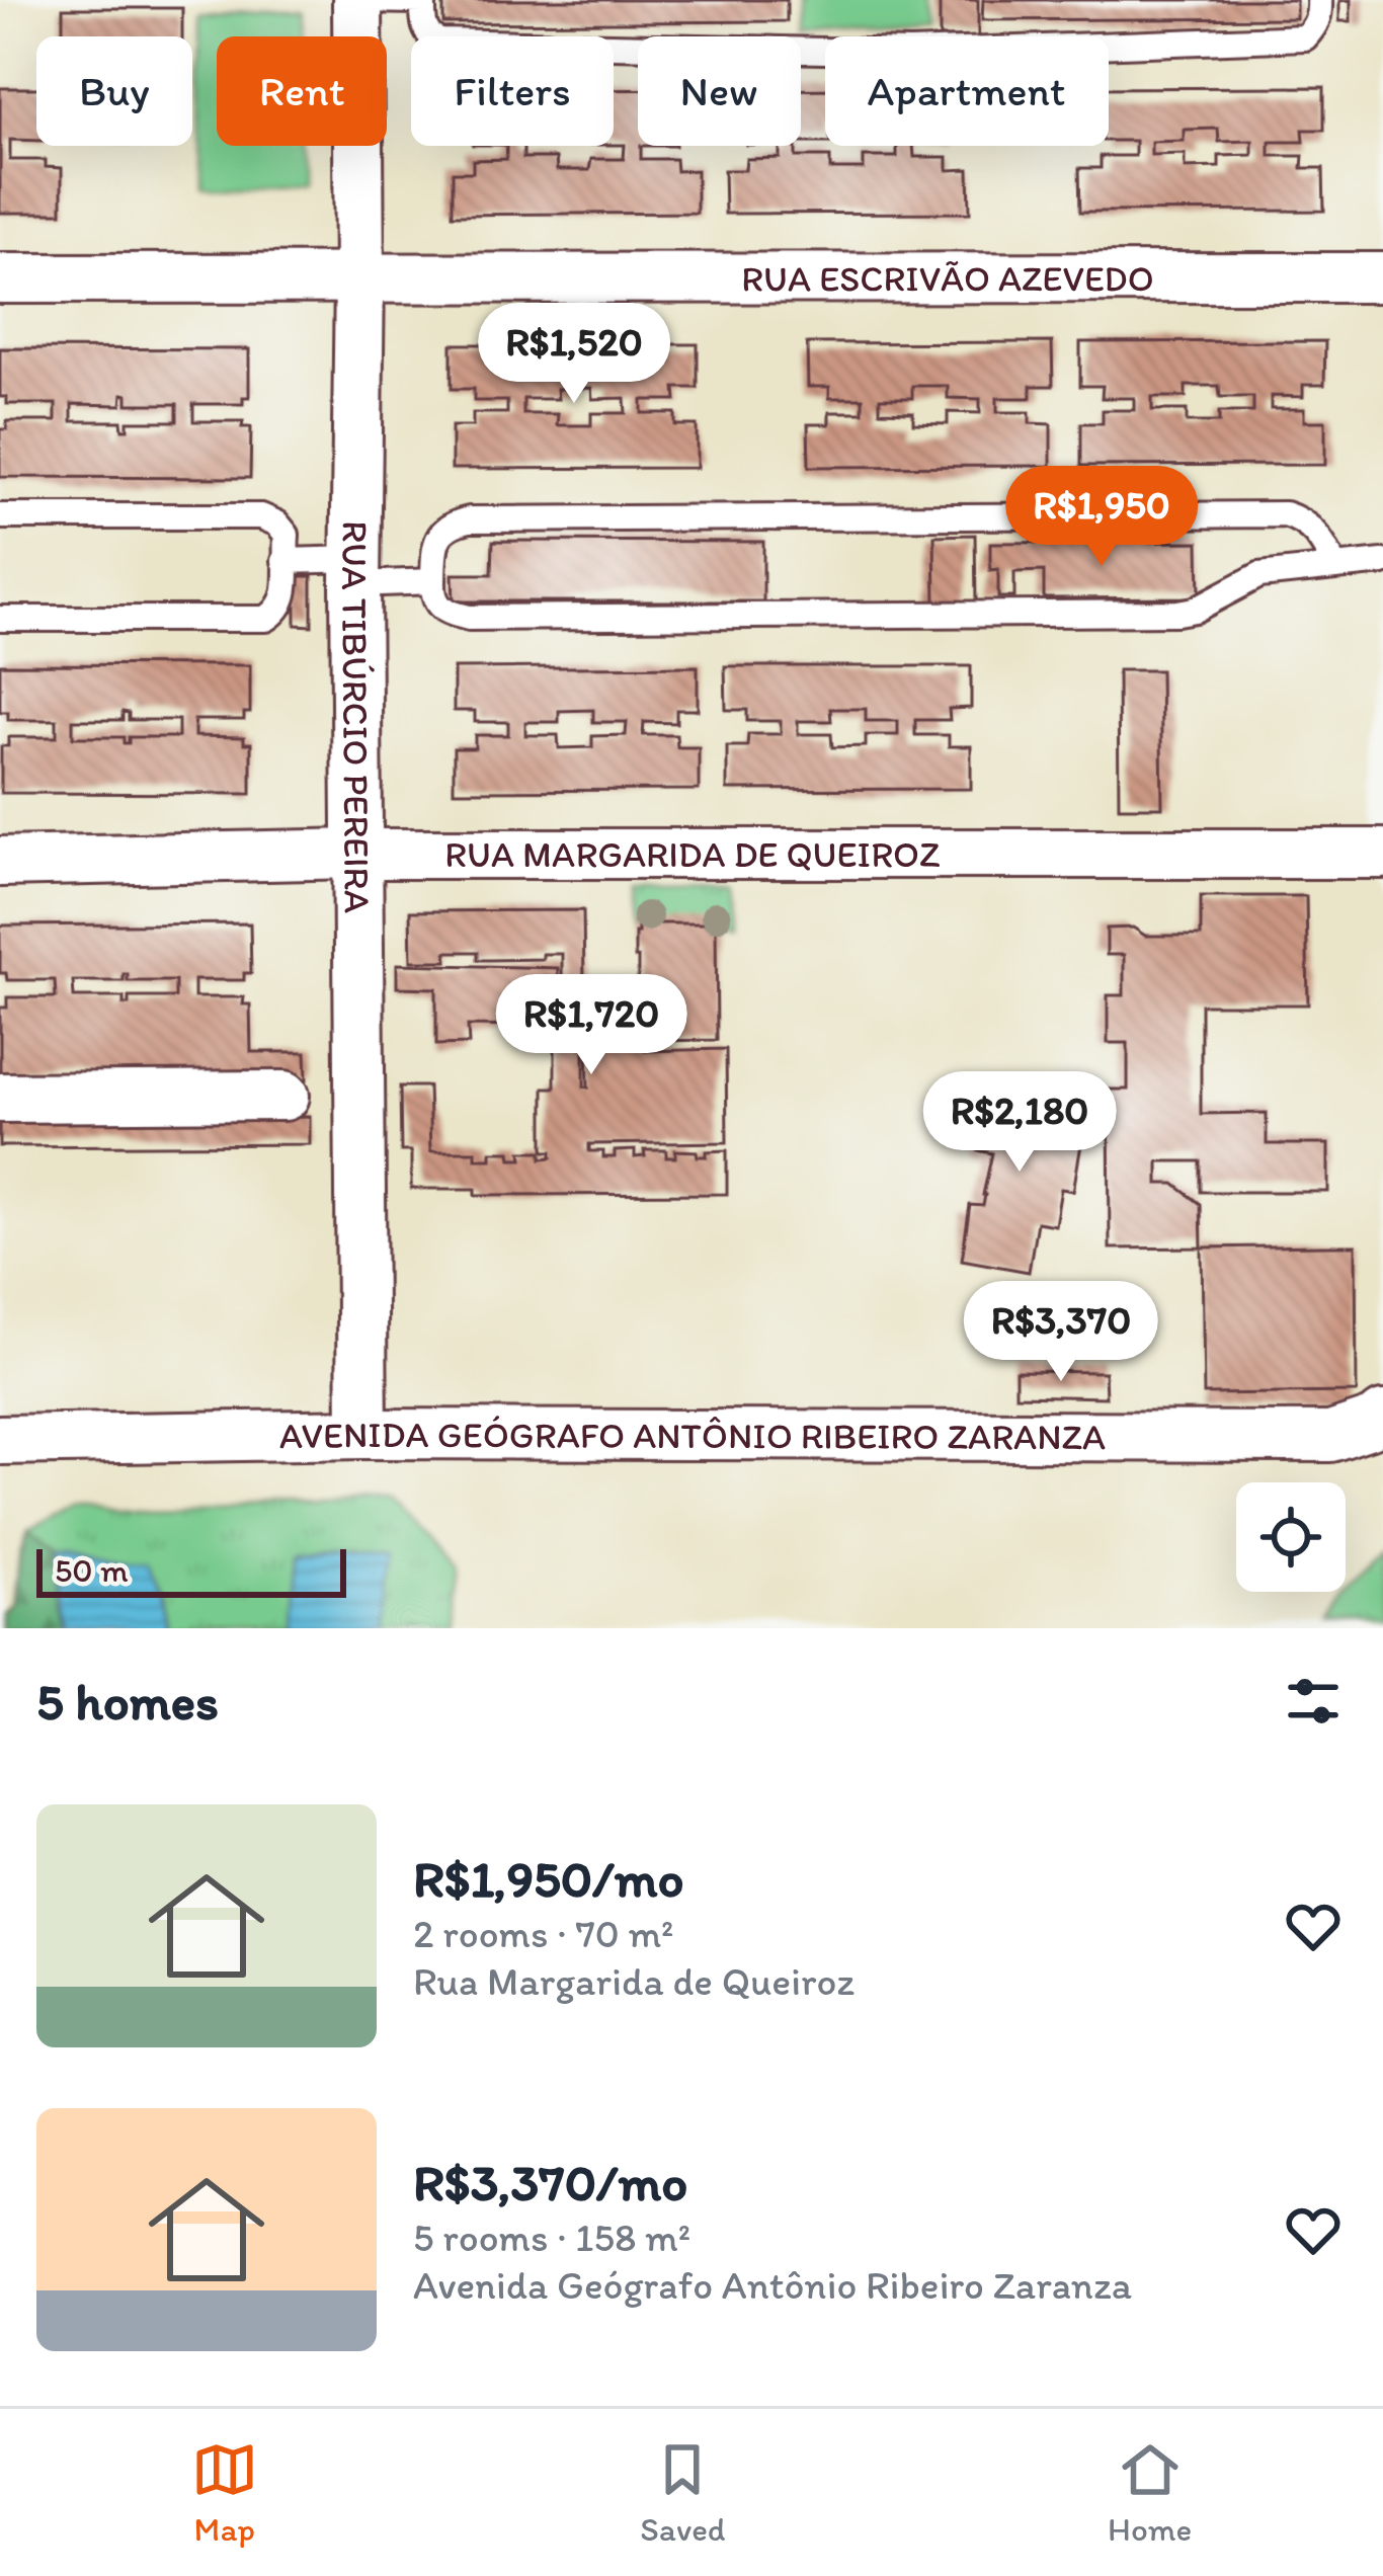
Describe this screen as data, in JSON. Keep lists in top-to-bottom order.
{
  "streets": {
    "street": [
      "RUA ESCRIVÃO AZEVEDO",
      "RUA TIBÚRCIO PEREIRA",
      "RUA MARGARIDA DE QUEIROZ",
      "AVENIDA GEÓGRAFO ANTÔNIO RIBEIRO ZARANZA"
    ]
  },
  "crossings": [
    ["RUA ESCRIVÃO AZEVEDO", "RUA TIBÚRCIO PEREIRA"],
    ["RUA TIBÚRCIO PEREIRA", "RUA MARGARIDA DE QUEIROZ"],
    ["RUA TIBÚRCIO PEREIRA", "AVENIDA GEÓGRAFO ANTÔNIO RIBEIRO ZARANZA"]
  ],
  "scale_bar": "50 m",
  "page": {
    "chip": [
      "Buy",
      "Rent",
      "Filters",
      "New",
      "Apartment"
    ],
    "price": [
      "R$1,520",
      "R$1,950",
      "R$1,720",
      "R$2,180",
      "R$3,370"
    ],
    "scale": "50 m",
    "heading": "5 homes",
    "list": [
      {
        "name": "R$1,950/mo",
        "note": "2 rooms · 70 m² · Rua Margarida de Queiroz"
      },
      {
        "name": "R$3,370/mo",
        "note": "5 rooms · 158 m² · Avenida Geógrafo Antônio Ribeiro Zaranza"
      }
    ],
    "tabs": ["Map", "Saved", "Home"]
  }
}
